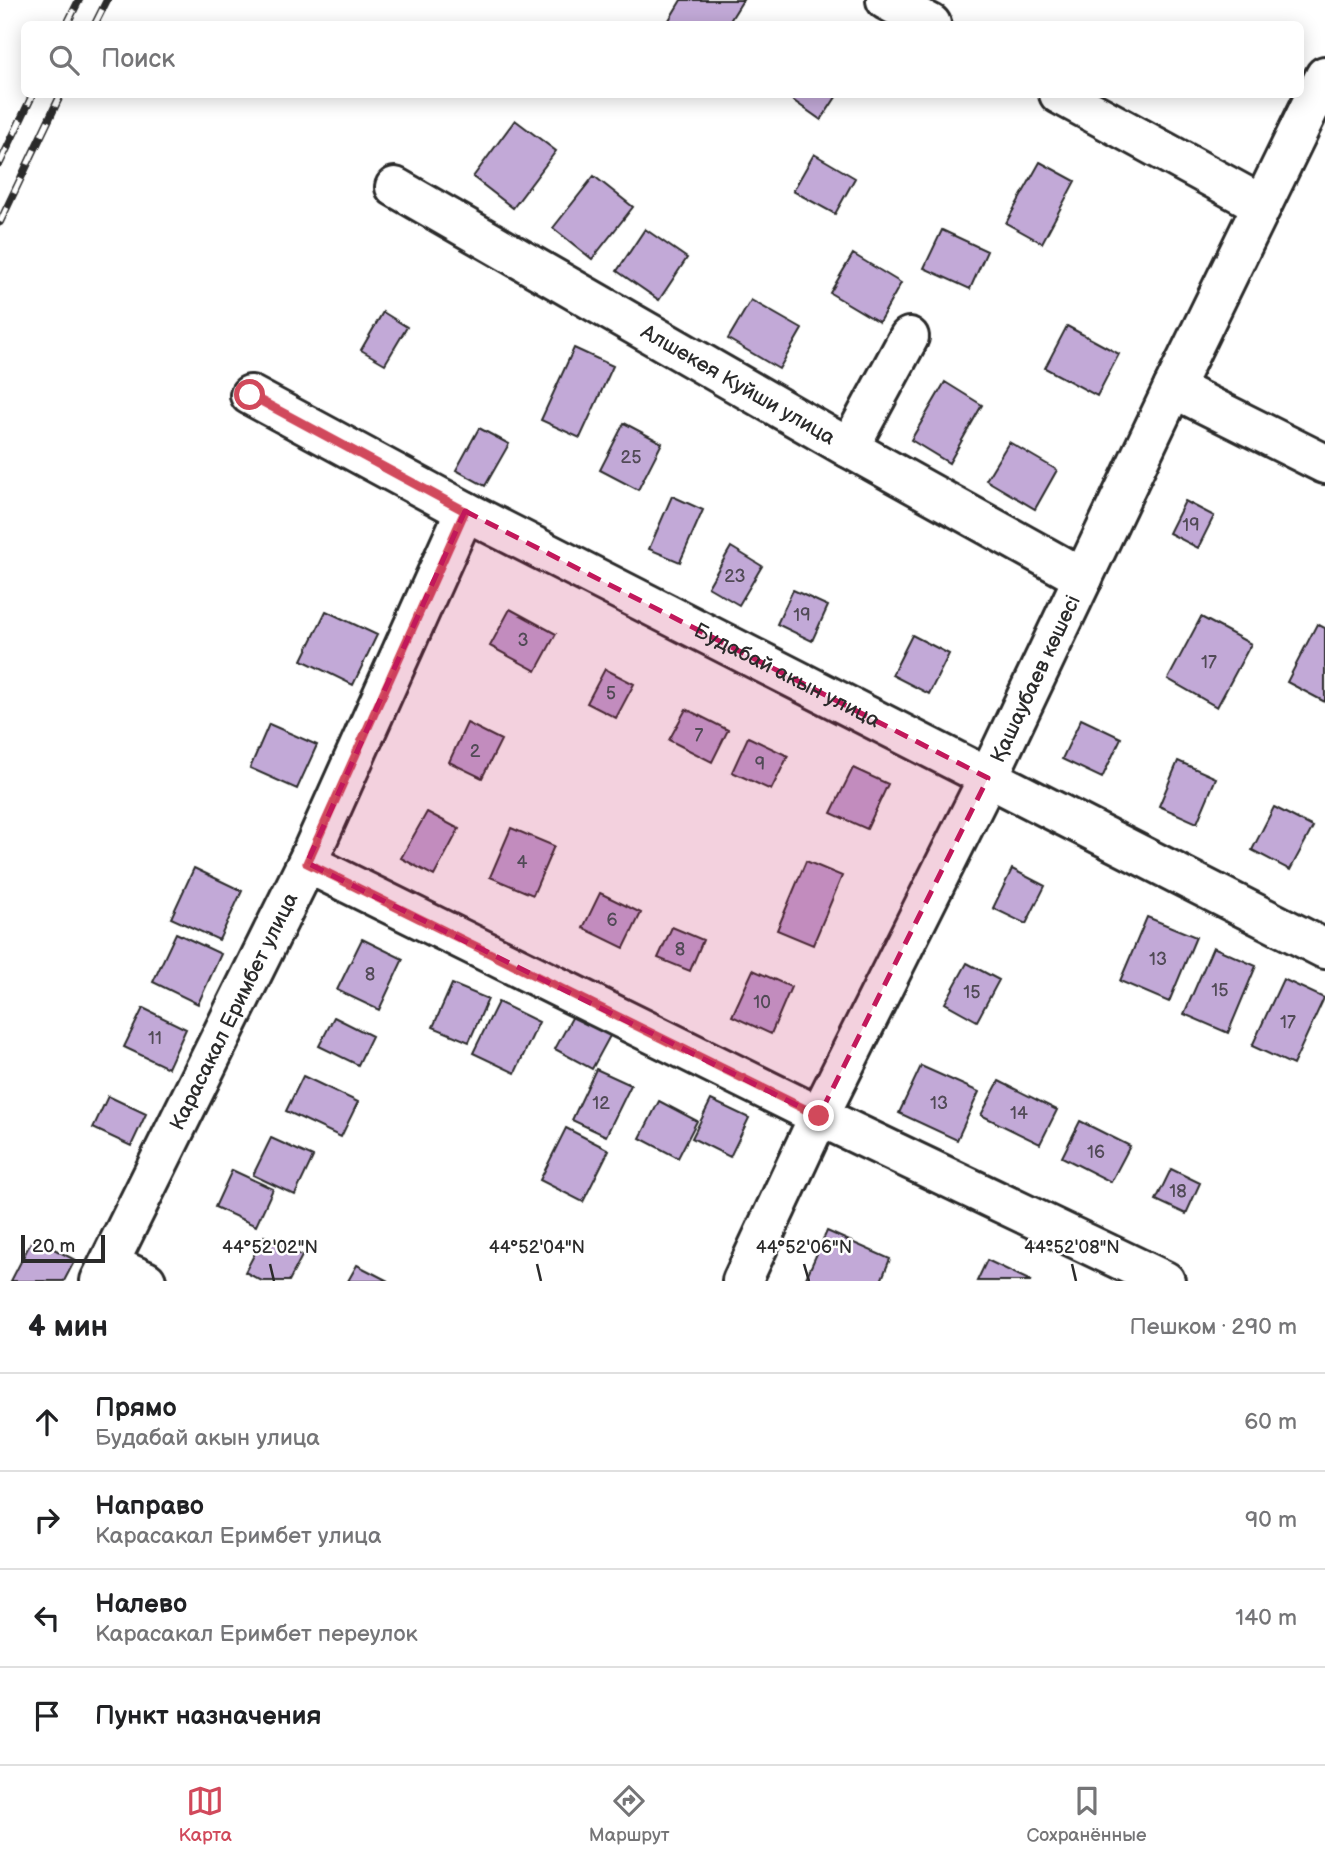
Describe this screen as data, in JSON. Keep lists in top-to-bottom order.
{
  "streets": {
    "street": [
      "Алшекея Куйши улица",
      "Будабай акын улица",
      "Қашаубаев көшесі",
      "Карасакал Еримбет улица"
    ]
  },
  "crossings": [
    ["Алшекея Куйши улица", "Қашаубаев көшесі"],
    ["Будабай акын улица", "Қашаубаев көшесі"],
    ["Будабай акын улица", "Карасакал Еримбет улица"]
  ],
  "house_numbers": [
    "25",
    "19",
    "23",
    "19",
    "3",
    "17",
    "5",
    "7",
    "2",
    "9",
    "4",
    "6",
    "8",
    "13",
    "8",
    "15",
    "15",
    "10",
    "17",
    "11",
    "12",
    "13",
    "14",
    "16",
    "18"
  ],
  "scale_bar": "20 m",
  "page": {
    "search": "Поиск",
    "scale": "20 m",
    "heading": ["4 мин", "Пешком · 290 m"],
    "list": [
      ["Прямо", "Будабай акын улица", "60 m"],
      ["Направо", "Карасакал Еримбет улица", "90 m"],
      ["Налево", "Карасакал Еримбет переулок", "140 m"],
      "Пункт назначения"
    ],
    "nav": ["Карта", "Маршрут", "Сохранённые"]
  },
  "coordinates": [
    "44°52'02\"N",
    "44°52'04\"N",
    "44°52'06\"N",
    "44°52'08\"N"
  ]
}
